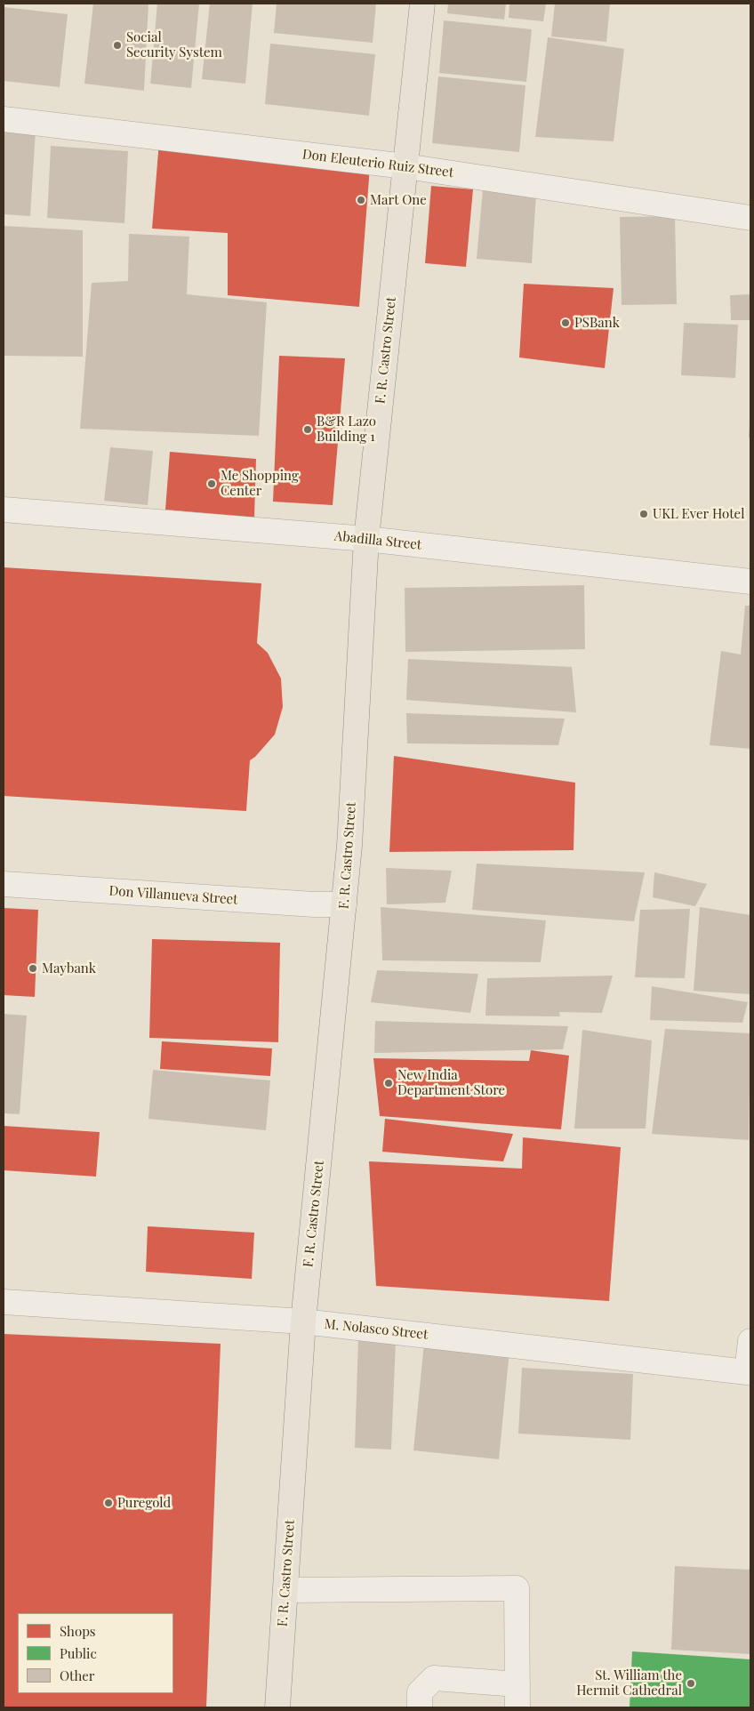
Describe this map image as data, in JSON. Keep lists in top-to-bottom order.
{
  "streets": {
    "main road": ["F. R. Castro Street"],
    "street": [
      "Don Eleuterio Ruiz Street",
      "Abadilla Street",
      "Don Villanueva Street",
      "M. Nolasco Street"
    ]
  },
  "crossings": [
    ["Don Eleuterio Ruiz Street", "F. R. Castro Street"],
    ["F. R. Castro Street", "Abadilla Street"],
    ["F. R. Castro Street", "Don Villanueva Street"],
    ["F. R. Castro Street", "M. Nolasco Street"]
  ],
  "places": [
    "Social Security System",
    "Mart One",
    "PSBank",
    "B&R Lazo Building 1",
    "Me Shopping Center",
    "UKL Ever Hotel",
    "Maybank",
    "New India Department Store",
    "Puregold",
    "St. William the Hermit Cathedral"
  ],
  "legend": ["Shops", "Public", "Other"]
}
